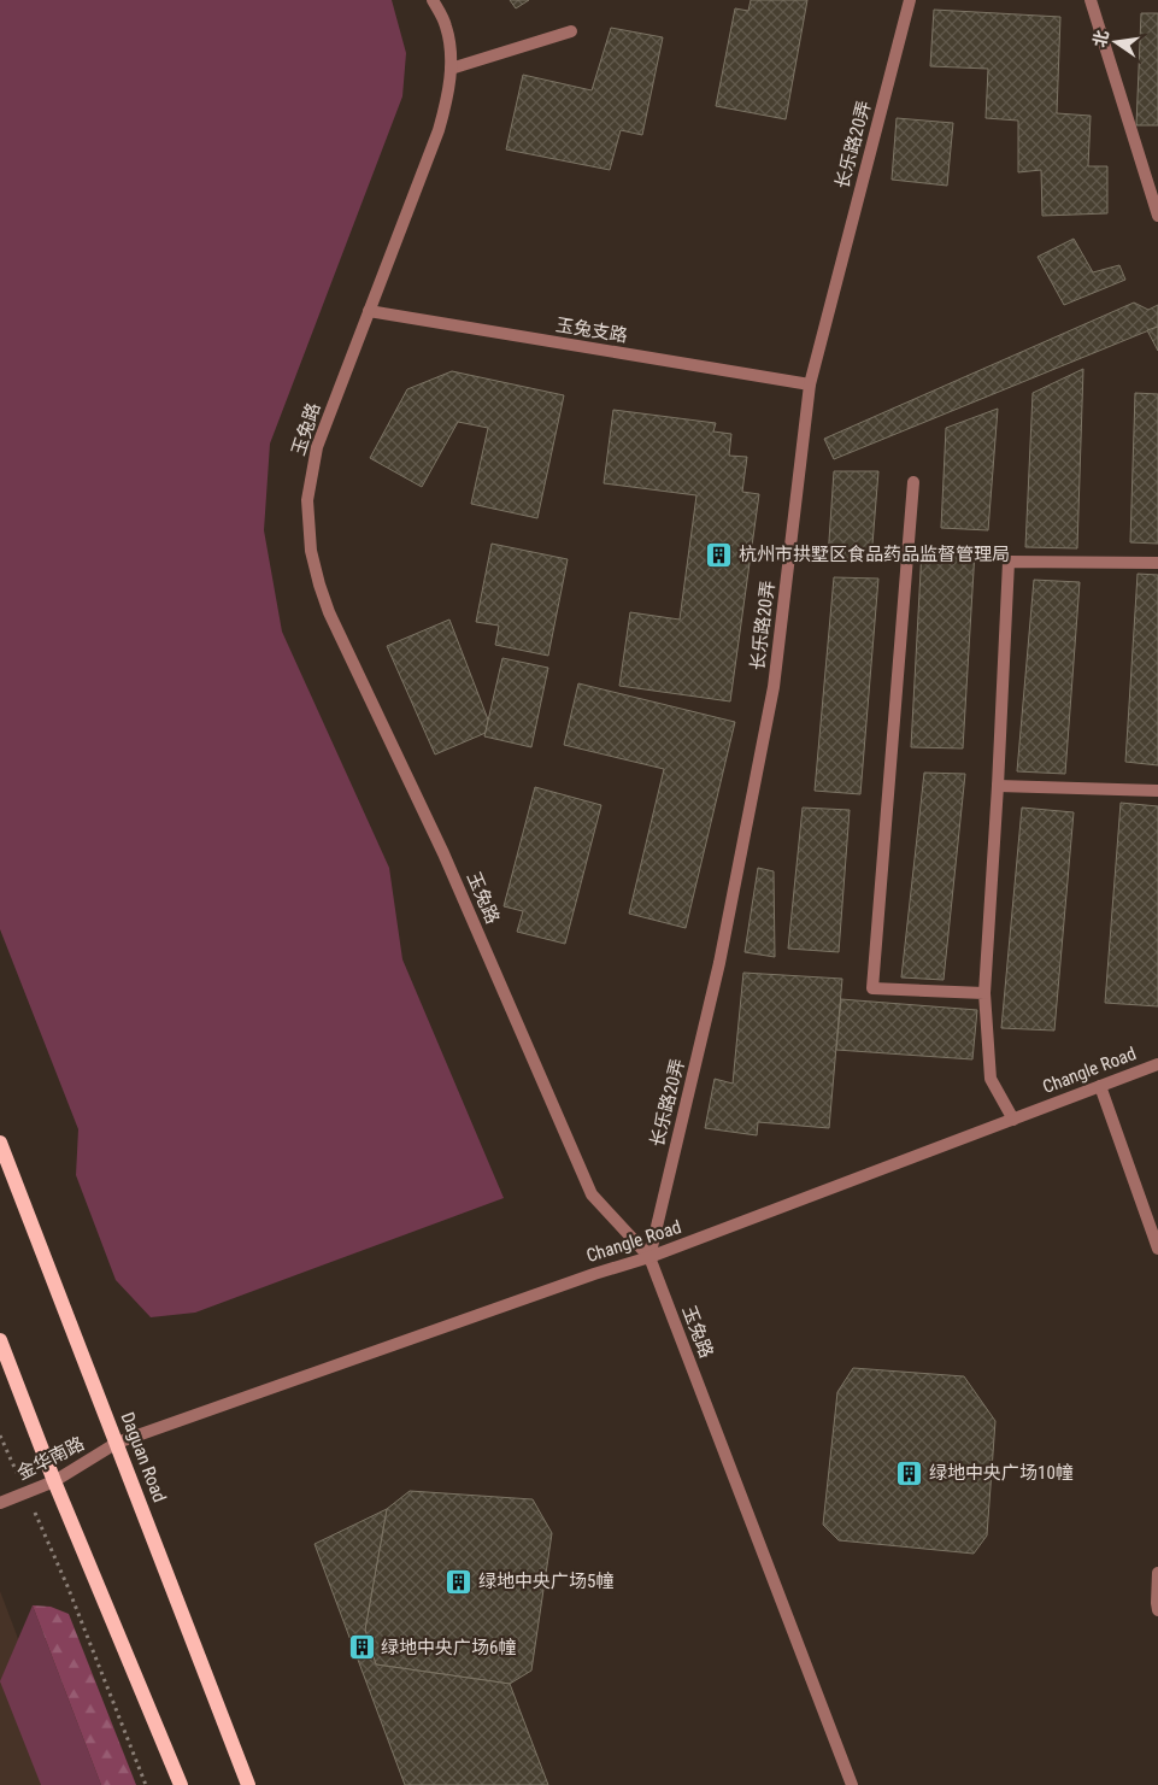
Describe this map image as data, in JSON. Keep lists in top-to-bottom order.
{
  "streets": {
    "main road": ["Daguan Road"],
    "street": [
      "长乐路20弄",
      "玉兔支路",
      "玉兔路",
      "Changle Road",
      "金华南路"
    ]
  },
  "crossings": [
    ["长乐路20弄", "玉兔支路"],
    ["长乐路20弄", "玉兔路"],
    ["长乐路20弄", "Changle Road"],
    ["玉兔支路", "玉兔路"],
    ["玉兔路", "Changle Road"],
    ["Changle Road", "Daguan Road"],
    ["Changle Road", "金华南路"],
    ["Daguan Road", "金华南路"]
  ],
  "places": {
    "building": [
      "杭州市拱墅区食品药品监督管理局",
      "绿地中央广场10幢",
      "绿地中央广场5幢",
      "绿地中央广场6幢"
    ]
  },
  "north": "left"
}
